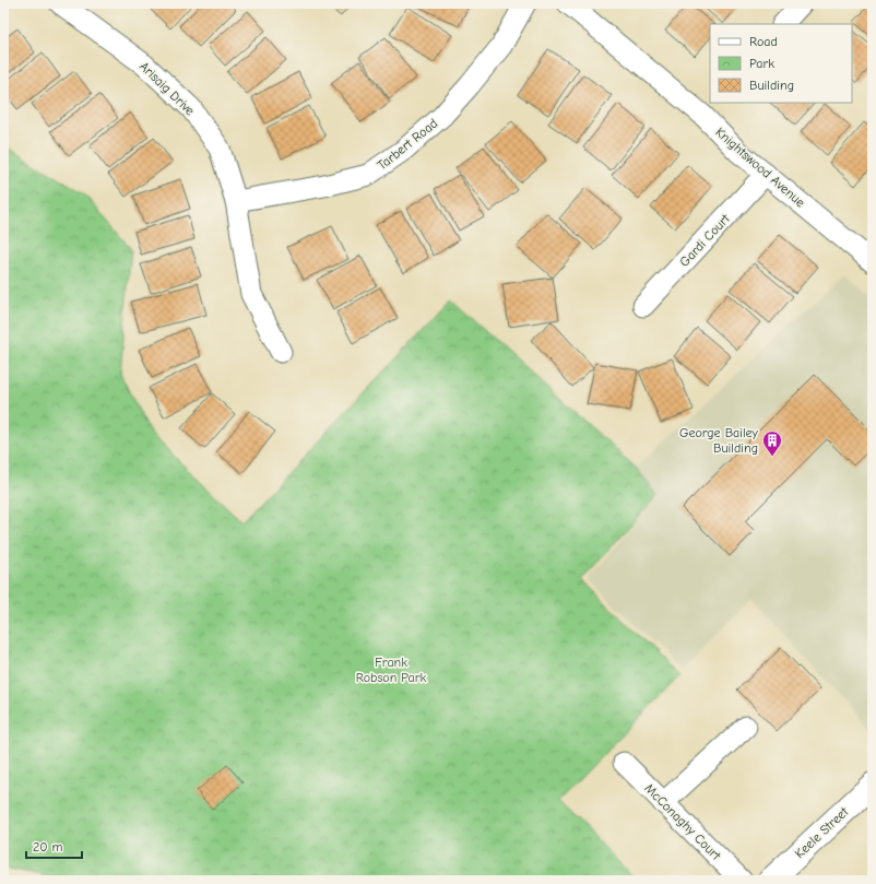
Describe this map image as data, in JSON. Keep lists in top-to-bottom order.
{
  "streets": {
    "main road": ["Keele Street"],
    "street": [
      "Arisaig Drive",
      "Tarbert Road",
      "Knightswood Avenue",
      "Gardi Court",
      "McConaghy Court"
    ]
  },
  "crossings": [
    ["Arisaig Drive", "Tarbert Road"],
    ["Knightswood Avenue", "Gardi Court"]
  ],
  "parks": ["Frank Robson Park"],
  "places": {
    "building": ["George Bailey Building"]
  },
  "legend": ["Road", "Park", "Building"],
  "scale_bar": "20 m"
}
